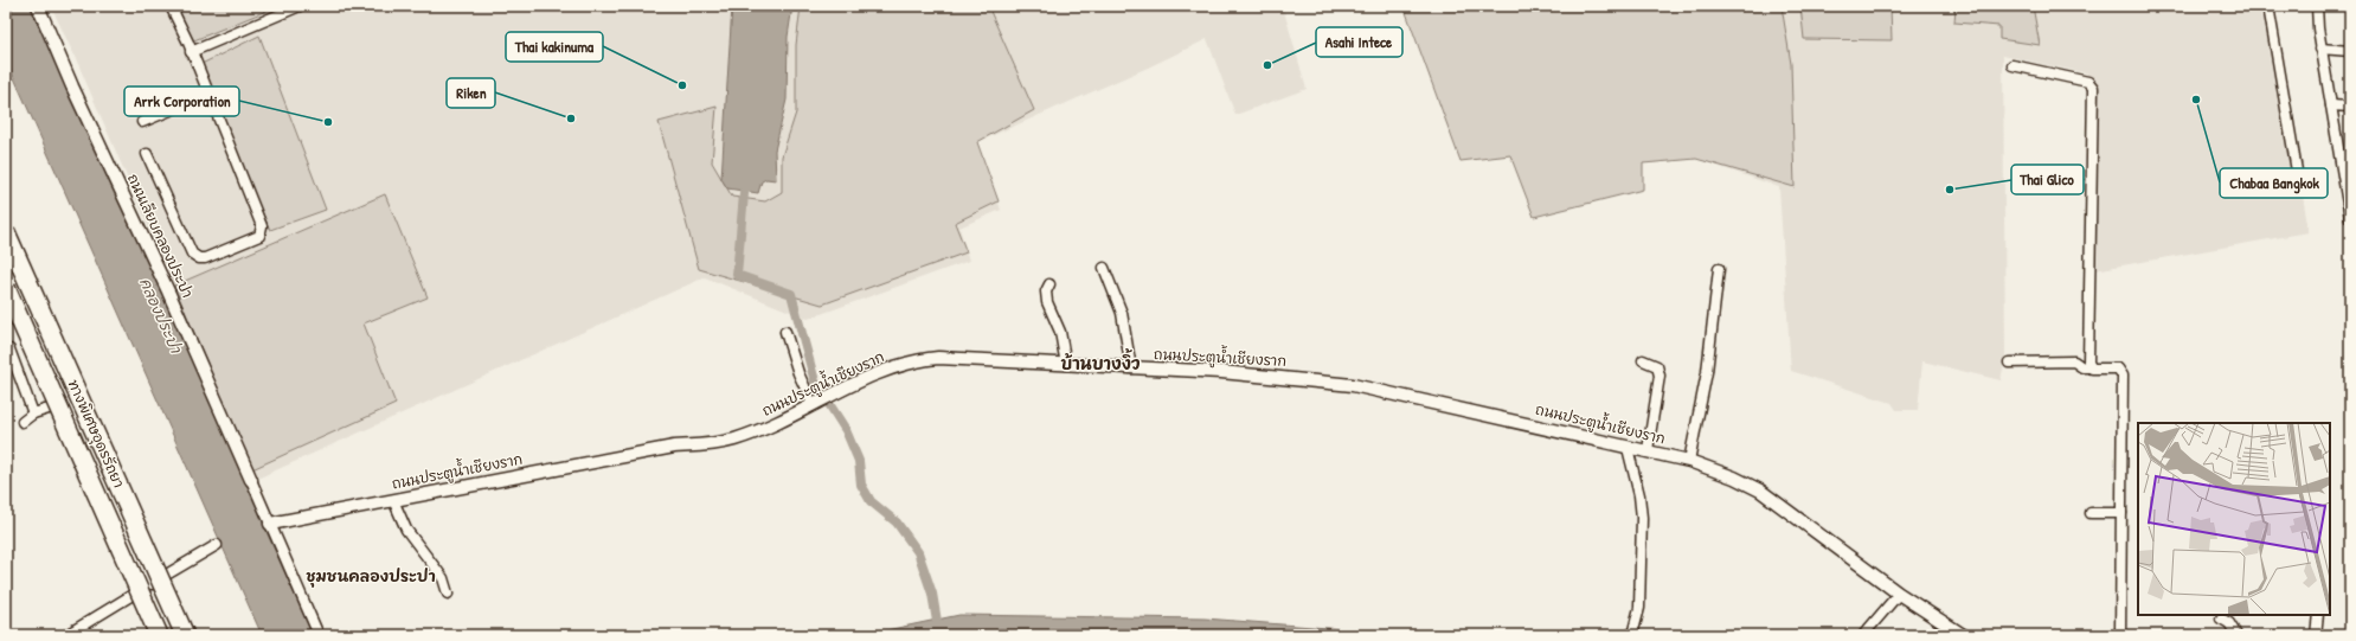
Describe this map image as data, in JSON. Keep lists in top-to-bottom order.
{
  "streets": {
    "highway": ["ทางพิเศษอุดรรัถยา"],
    "street": ["ถนนเลียบคลองประปา", "ถนนประตูน้ำเชียงราก"]
  },
  "districts": ["บ้านบางงิ้ว", "ชุมชนคลองประปา"],
  "water": ["คลองประปา"],
  "places": [
    "Asahi Intece",
    "Thai kakinuma",
    "Chabaa Bangkok",
    "Riken",
    "Arrk Corporation",
    "Thai Glico"
  ]
}
